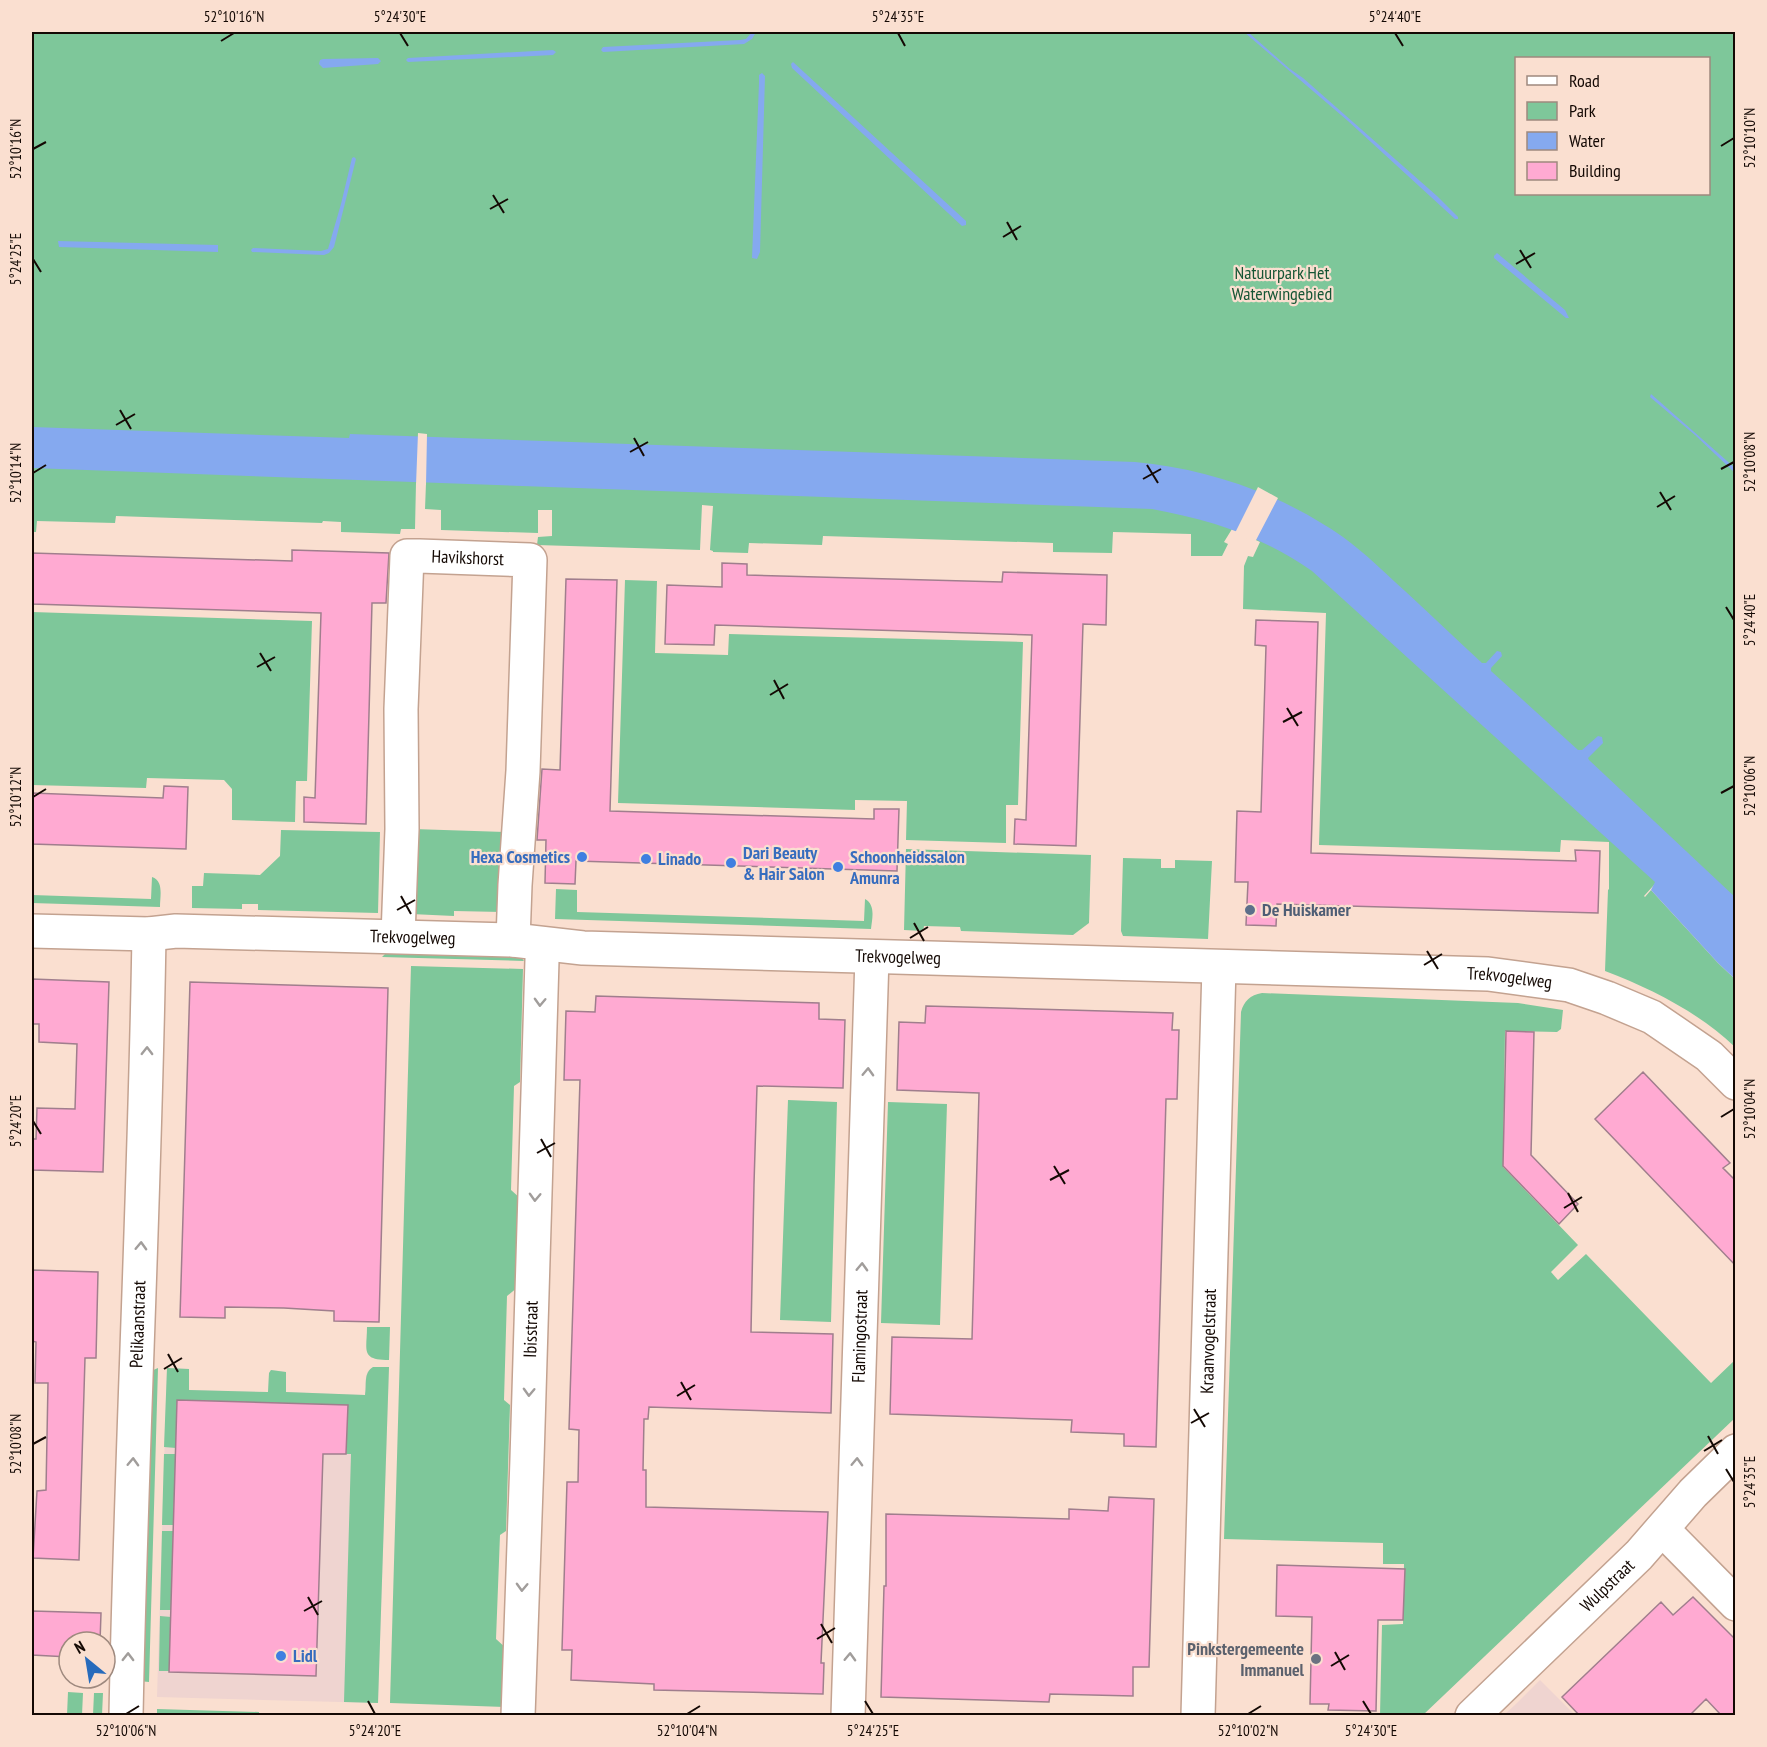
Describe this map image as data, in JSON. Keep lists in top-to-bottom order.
{
  "streets": {
    "street": [
      "Havikshorst",
      "Trekvogelweg",
      "Pelikaanstraat",
      "Ibisstraat",
      "Flamingostraat",
      "Kraanvogelstraat",
      "Wulpstraat"
    ]
  },
  "crossings": [
    ["Havikshorst", "Trekvogelweg"],
    ["Havikshorst", "Ibisstraat"],
    ["Trekvogelweg", "Pelikaanstraat"],
    ["Trekvogelweg", "Ibisstraat"],
    ["Trekvogelweg", "Flamingostraat"],
    ["Trekvogelweg", "Kraanvogelstraat"]
  ],
  "one_way": ["Pelikaanstraat", "Ibisstraat", "Flamingostraat"],
  "parks": ["Natuurpark Het Waterwingebied"],
  "places": [
    "Hexa Cosmetics",
    "Linado",
    "Dari Beauty & Hair Salon",
    "Schoonheidssalon Amunra",
    "De Huiskamer",
    "Lidl",
    "Pinkstergemeente Immanuel"
  ],
  "legend": [
    "Road",
    "Park",
    "Water",
    "Building"
  ],
  "north": "top left",
  "coordinates": [
    "52°10'16\"N",
    "5°24'30\"E",
    "5°24'35\"E",
    "5°24'40\"E",
    "52°10'10\"N",
    "5°24'25\"E",
    "52°10'08\"N",
    "52°10'14\"N",
    "52°10'06\"N",
    "52°10'12\"N",
    "52°10'04\"N",
    "5°24'20\"E",
    "52°10'02\"N"
  ]
}
